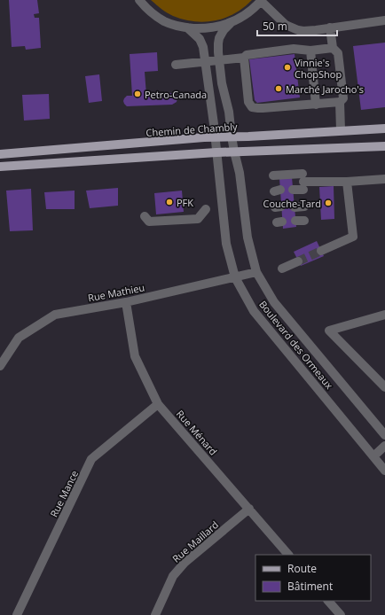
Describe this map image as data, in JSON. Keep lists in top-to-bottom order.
{
  "streets": {
    "main road": ["Chemin de Chambly"],
    "street": [
      "Rue Mathieu",
      "Boulevard des Ormeaux",
      "Rue Ménard",
      "Rue Mance",
      "Rue Maillard"
    ]
  },
  "crossings": [
    ["Chemin de Chambly", "Boulevard des Ormeaux"],
    ["Rue Mathieu", "Boulevard des Ormeaux"],
    ["Rue Mathieu", "Rue Ménard"],
    ["Rue Ménard", "Rue Mance"],
    ["Rue Ménard", "Rue Maillard"]
  ],
  "places": [
    "Vinnie's ChopShop",
    "Marché Jarocho's",
    "Petro-Canada",
    "PFK",
    "Couche-Tard"
  ],
  "legend": ["Route", "Bâtiment"],
  "scale_bar": "50 m"
}
